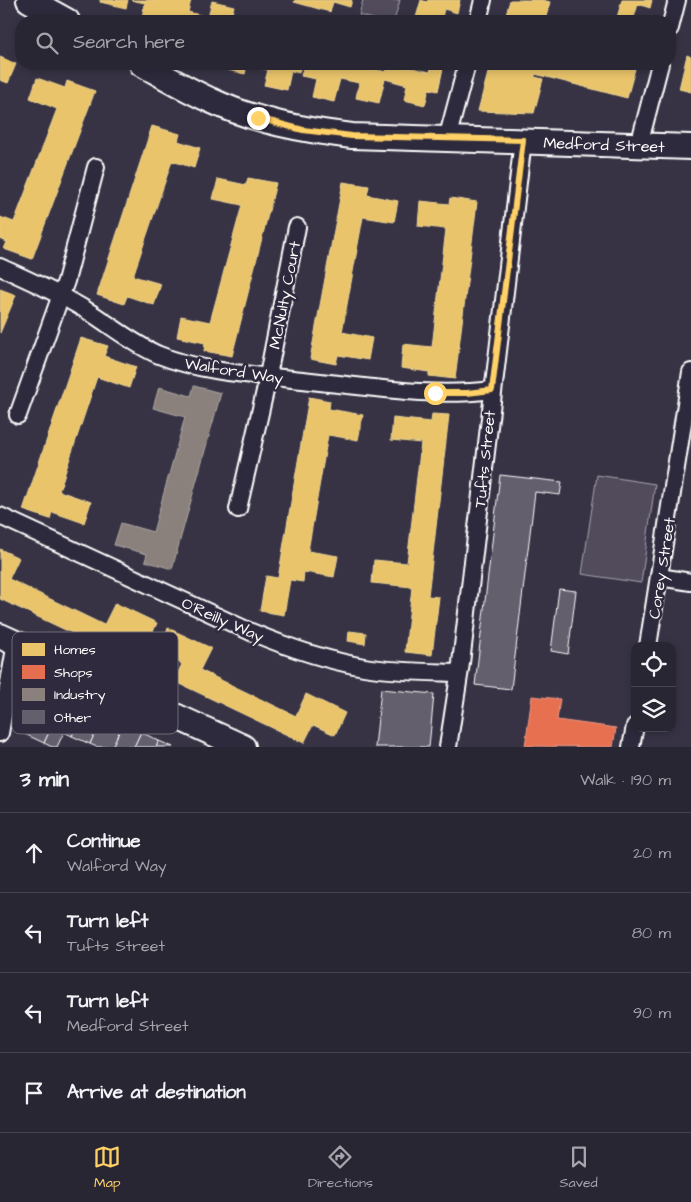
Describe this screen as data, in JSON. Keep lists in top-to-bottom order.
{
  "streets": {
    "main road": ["Medford Street"],
    "street": [
      "McNulty Court",
      "Walford Way",
      "Tufts Street",
      "Corey Street",
      "O'Reilly Way"
    ]
  },
  "crossings": [
    ["Medford Street", "Tufts Street"],
    ["McNulty Court", "Walford Way"],
    ["Walford Way", "Tufts Street"],
    ["Tufts Street", "O'Reilly Way"]
  ],
  "legend": [
    "Homes",
    "Shops",
    "Industry",
    "Other"
  ],
  "page": {
    "search": "Search here",
    "heading": ["3 min", "Walk · 190 m"],
    "list": [
      ["Continue", "Walford Way", "20 m"],
      ["Turn left", "Tufts Street", "80 m"],
      ["Turn left", "Medford Street", "90 m"],
      "Arrive at destination"
    ],
    "nav": ["Map", "Directions", "Saved"]
  }
}
